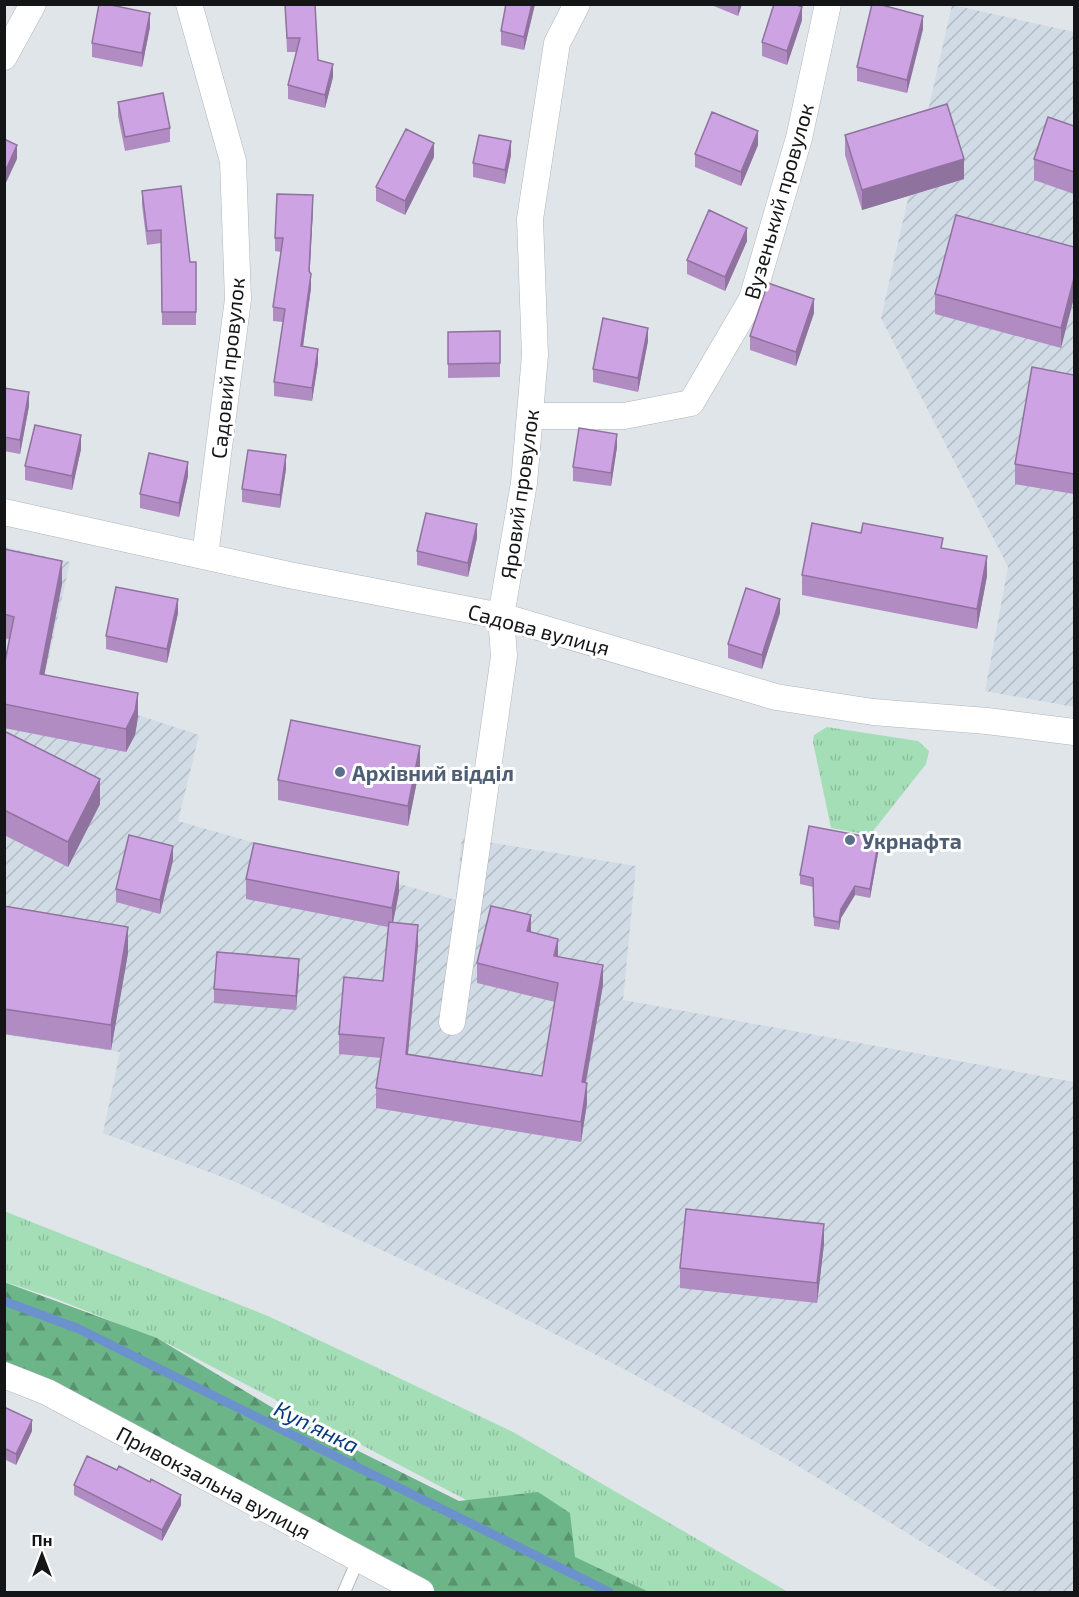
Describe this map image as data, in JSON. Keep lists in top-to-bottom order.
{
  "streets": {
    "street": [
      "Вузенький провулок",
      "Садовий провулок",
      "Яровий провулок",
      "Садова вулиця",
      "Привокзальна вулиця"
    ]
  },
  "crossings": [
    ["Вузенький провулок", "Яровий провулок"],
    ["Садовий провулок", "Садова вулиця"],
    ["Яровий провулок", "Садова вулиця"]
  ],
  "water": ["Куп'янка"],
  "places": ["Архівний відділ", "Укрнафта"],
  "north": "top"
}
